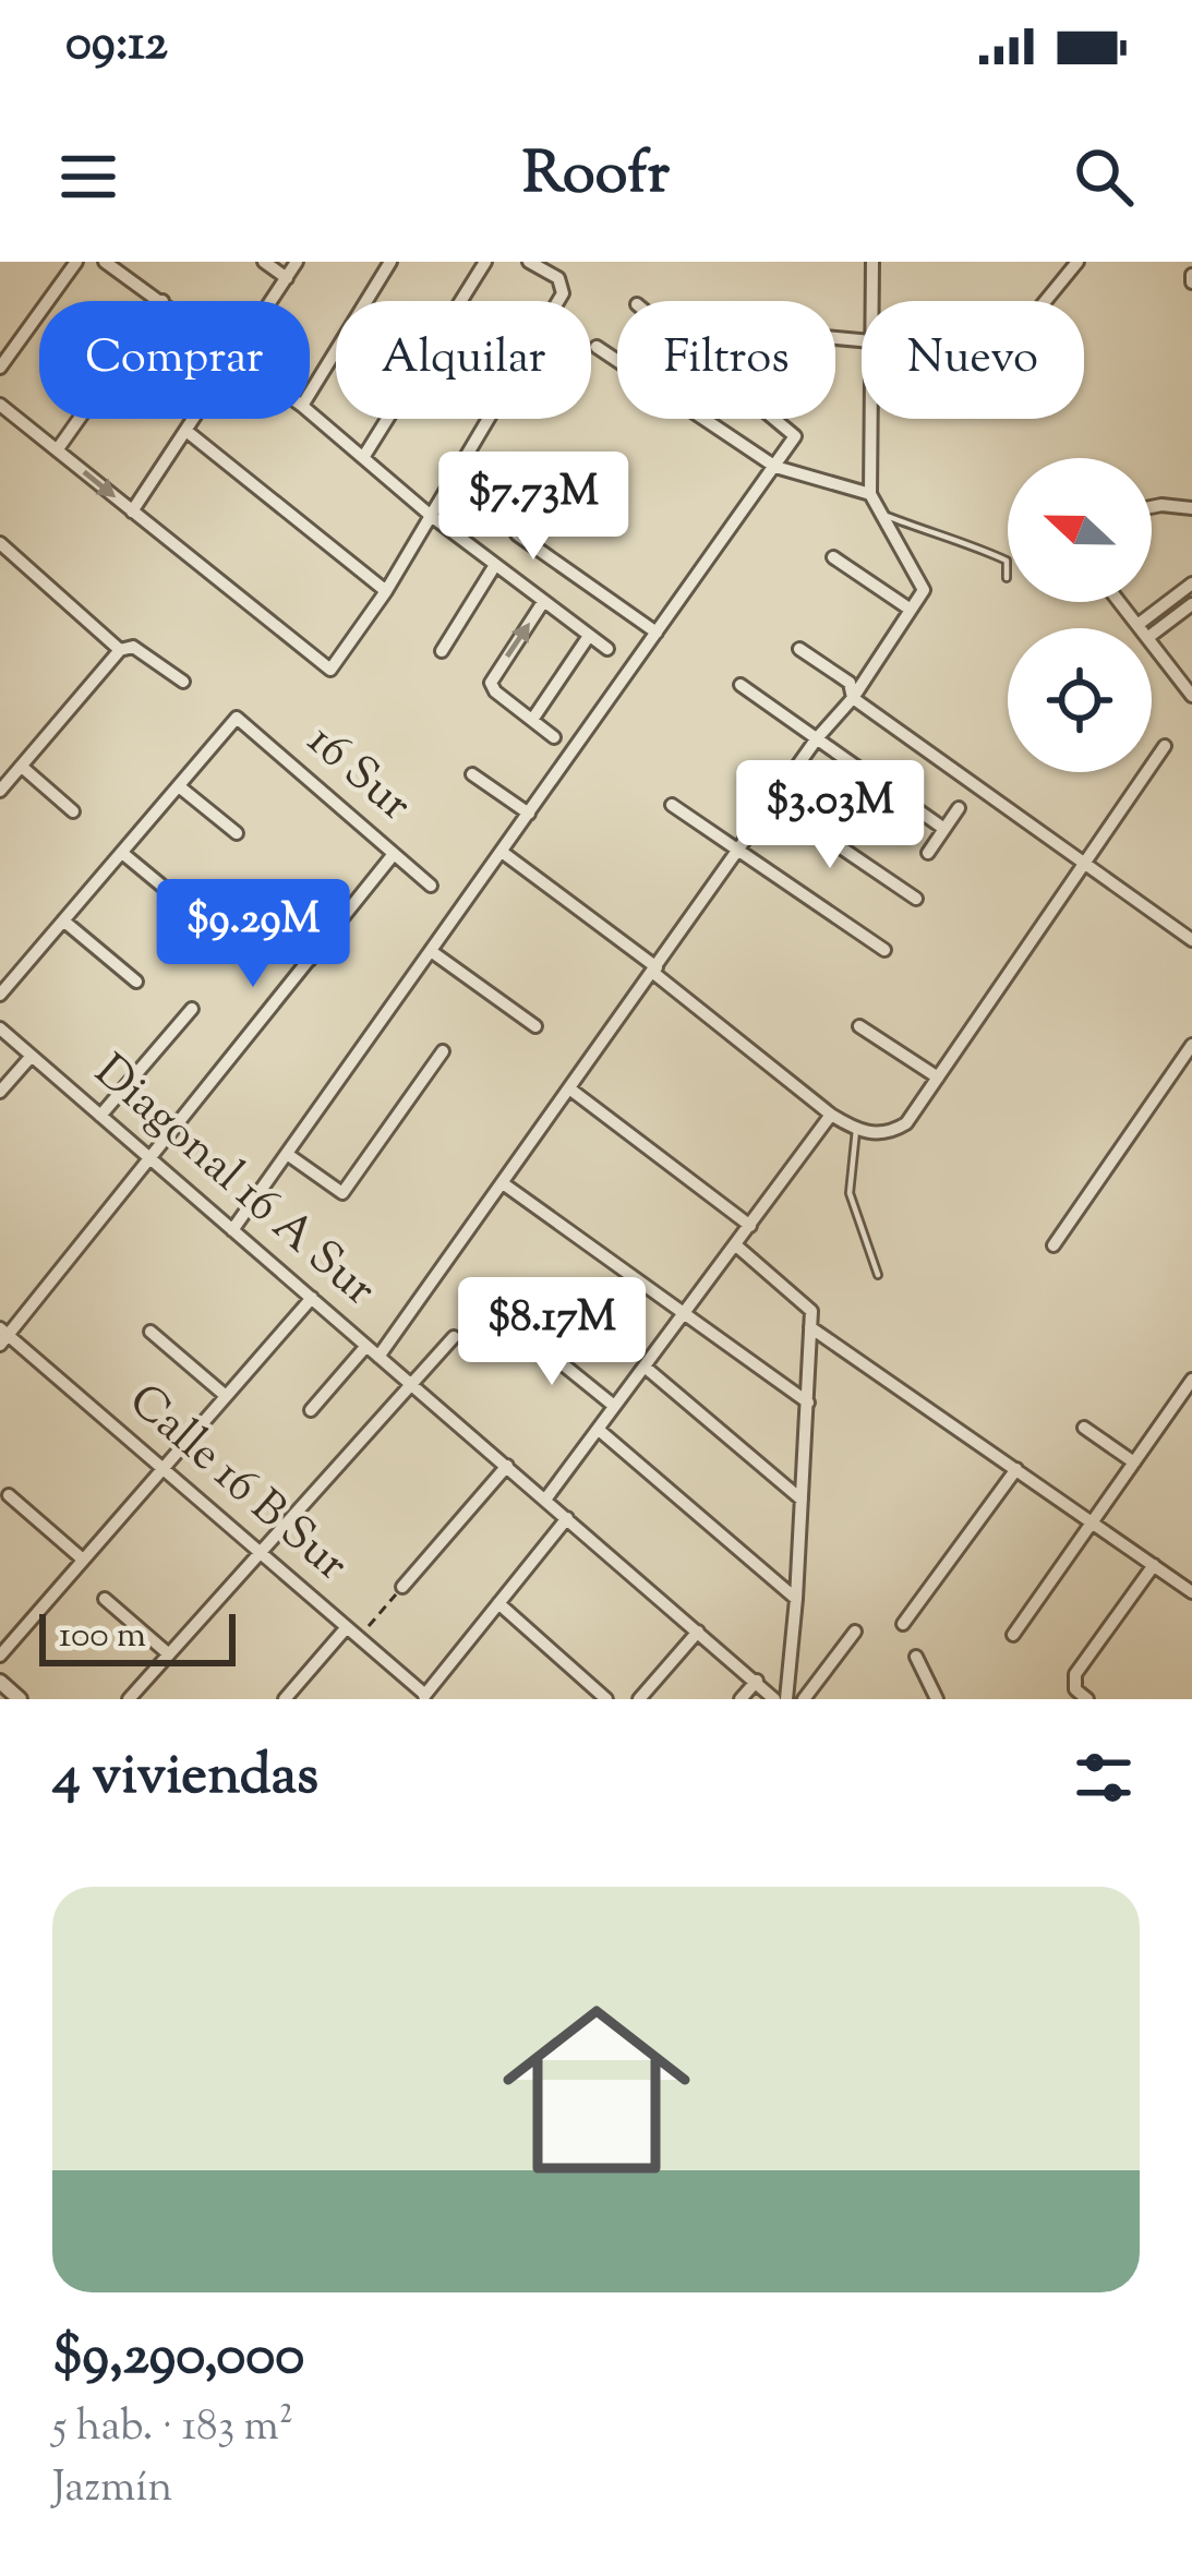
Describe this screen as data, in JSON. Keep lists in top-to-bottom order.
{
  "streets": {
    "street": ["16 Sur", "Diagonal 16 A Sur", "Calle 16 B Sur"]
  },
  "scale_bar": "100 m",
  "north": "left",
  "page": {
    "status": "09:12",
    "header": "Roofr",
    "chip": [
      "Comprar",
      "Alquilar",
      "Filtros",
      "Nuevo"
    ],
    "price": [
      "$7.73M",
      "$3.03M",
      "$9.29M",
      "$8.17M"
    ],
    "scale": "100 m",
    "heading": "4 viviendas",
    "list": [
      {
        "name": "$9,290,000",
        "note": "5 hab. · 183 m² · Jazmín"
      }
    ]
  }
}
